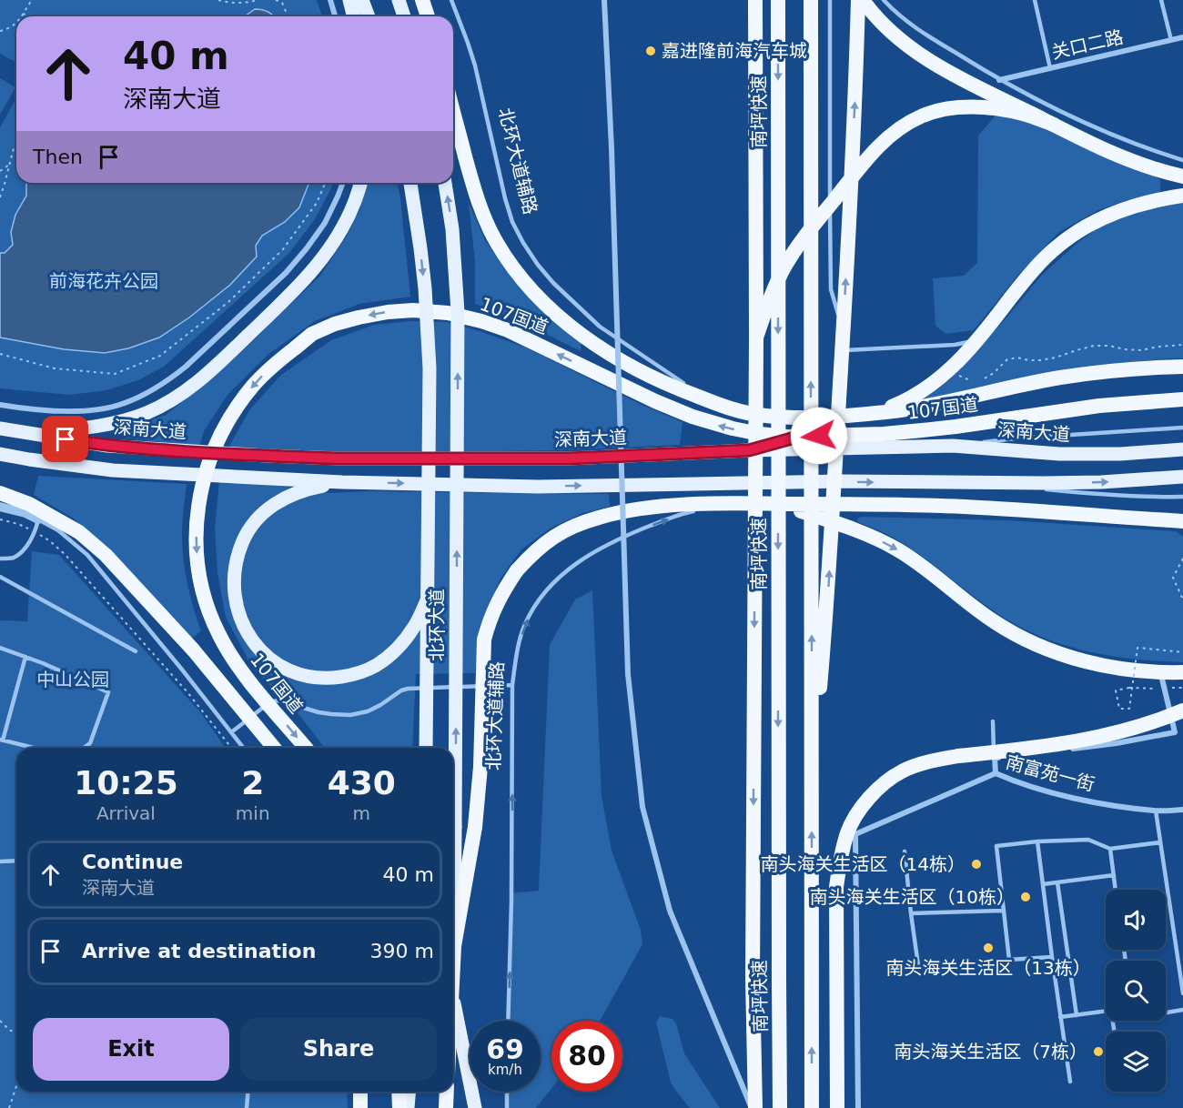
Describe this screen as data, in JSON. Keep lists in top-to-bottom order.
{
  "streets": {
    "highway": ["南坪快速", "107国道", "北环大道"],
    "main road": ["深南大道"],
    "street": ["关口二路", "南富苑一街"],
    "lane": ["北环大道辅路"]
  },
  "one_way": ["北环大道辅路"],
  "parks": ["前海花卉公园", "中山公园"],
  "places": [
    "嘉进隆前海汽车城",
    "南头海关生活区（14栋）",
    "南头海关生活区（10栋）",
    "南头海关生活区（13栋）",
    "南头海关生活区（7栋）"
  ],
  "page": {
    "turn": ["40 m", "深南大道"],
    "then": "Then",
    "eta": [
      "10:25",
      "Arrival",
      "2",
      "min",
      "430",
      "m"
    ],
    "list": [
      {
        "name": "Continue",
        "note": "深南大道",
        "value": "40 m"
      },
      {
        "name": "Arrive at destination",
        "value": "390 m"
      }
    ],
    "buttons": ["Exit", "Share"],
    "speed": "69 km/h",
    "limit": "80"
  }
}
